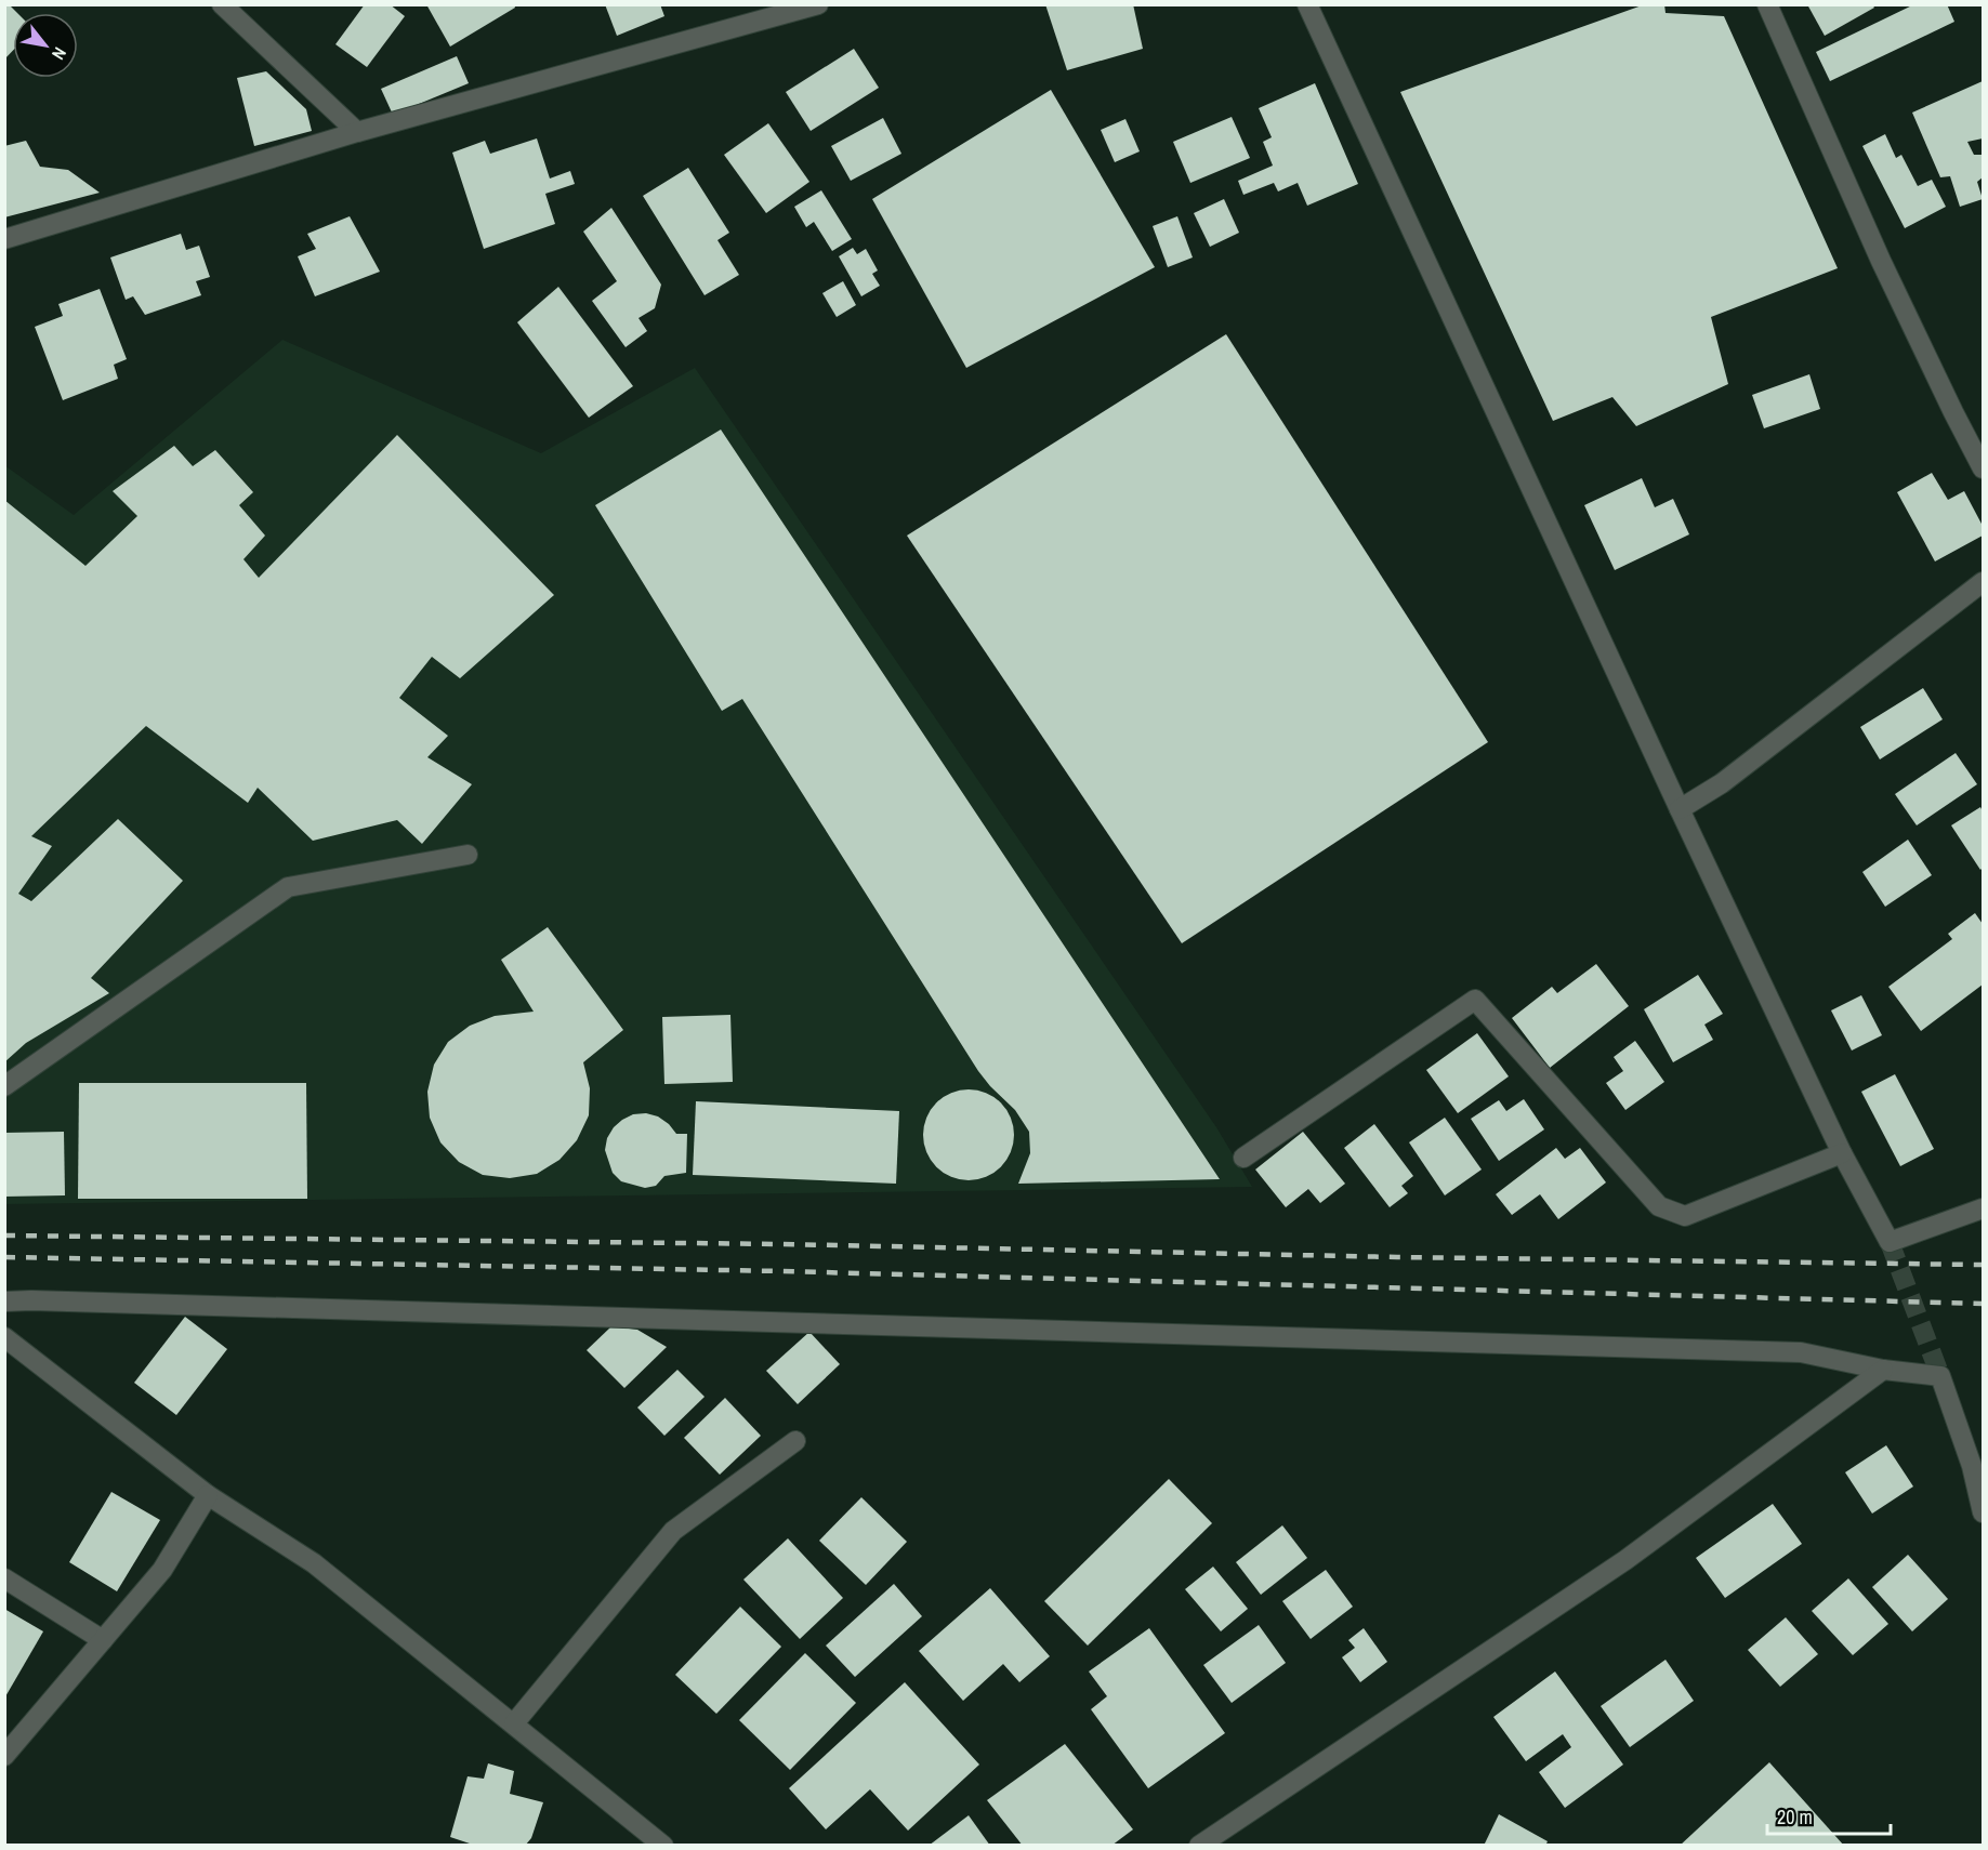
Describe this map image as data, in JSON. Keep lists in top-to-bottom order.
{
  "scale_bar": "20 m",
  "north": "bottom right"
}
